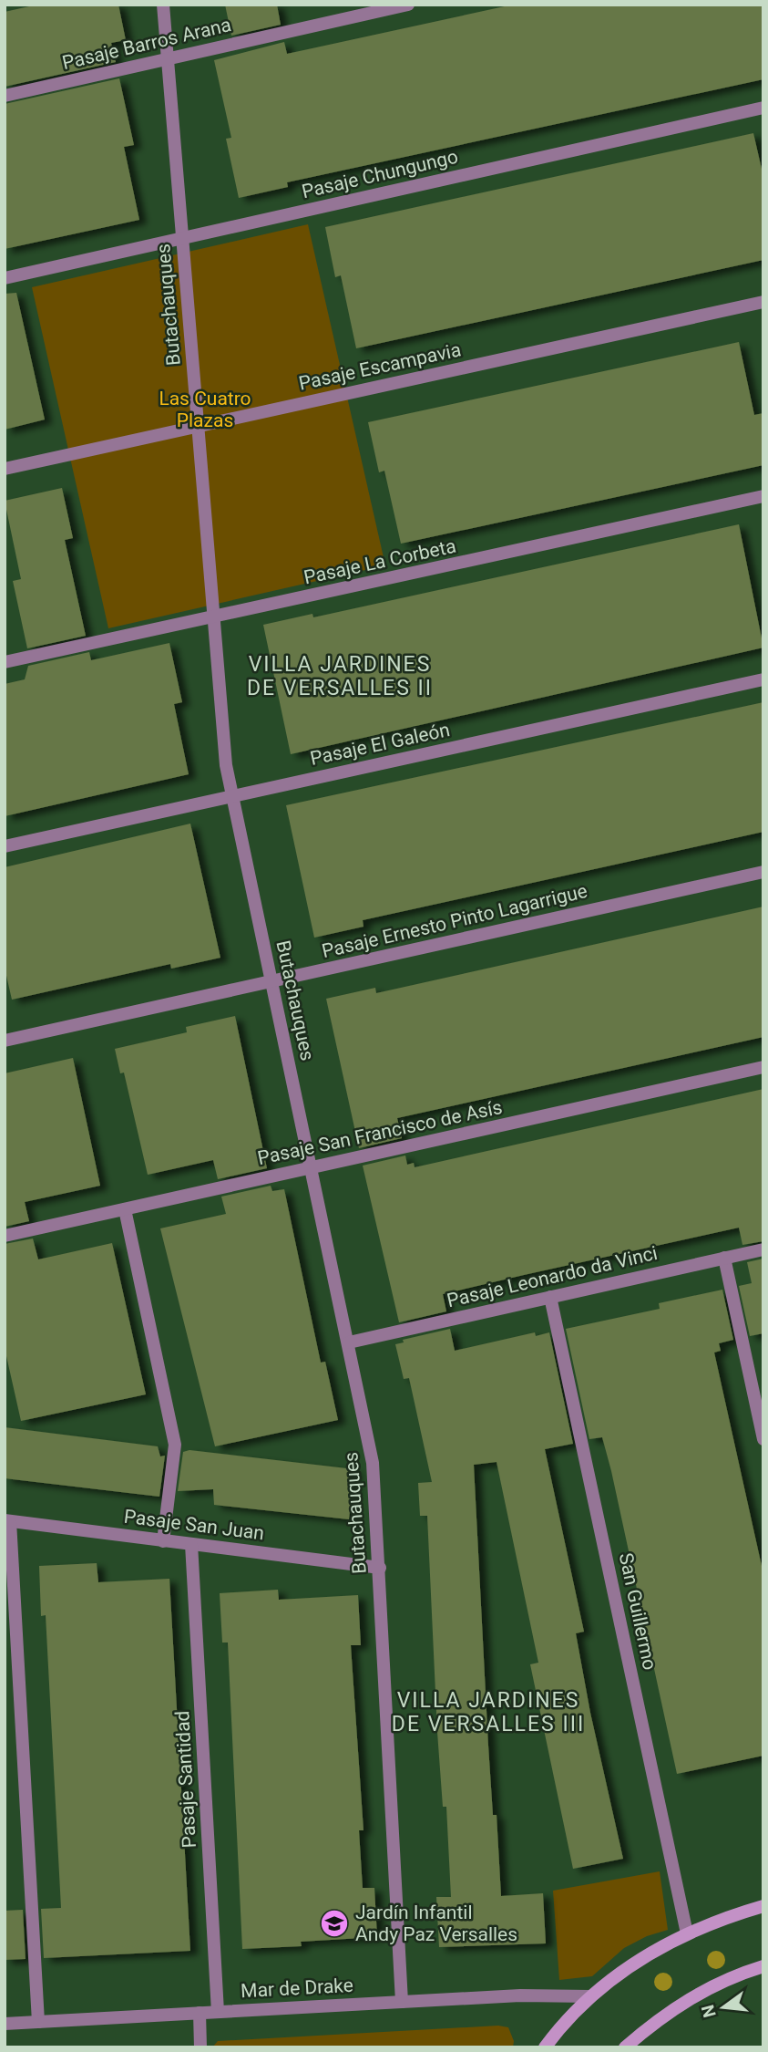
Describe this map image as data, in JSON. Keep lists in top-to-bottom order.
{
  "streets": {
    "street": [
      "Pasaje Barros Arana",
      "Pasaje Chungungo",
      "Butachauques",
      "Pasaje Escampavia",
      "Pasaje La Corbeta",
      "Pasaje El Galeón",
      "Pasaje Ernesto Pinto Lagarrigue",
      "Pasaje San Francisco de Asís",
      "Pasaje Leonardo da Vinci",
      "Pasaje San Juan",
      "San Guillermo",
      "Pasaje Santidad",
      "Mar de Drake"
    ]
  },
  "crossings": [
    ["Pasaje Barros Arana", "Butachauques"],
    ["Pasaje Chungungo", "Butachauques"],
    ["Butachauques", "Pasaje Escampavia"],
    ["Butachauques", "Pasaje La Corbeta"],
    ["Butachauques", "Pasaje El Galeón"],
    ["Butachauques", "Pasaje Ernesto Pinto Lagarrigue"],
    ["Butachauques", "Pasaje San Francisco de Asís"],
    ["Butachauques", "Pasaje Leonardo da Vinci"],
    ["Butachauques", "Pasaje San Juan"],
    ["Butachauques", "Mar de Drake"],
    ["Pasaje Leonardo da Vinci", "San Guillermo"],
    ["Pasaje San Juan", "Pasaje Santidad"],
    ["Pasaje Santidad", "Mar de Drake"]
  ],
  "districts": ["VILLA JARDINES DE VERSALLES II", "VILLA JARDINES DE VERSALLES III"],
  "parks": ["Las Cuatro Plazas"],
  "places": {
    "school or university": ["Jardín Infantil Andy Paz Versalles"]
  },
  "north": "left"
}
